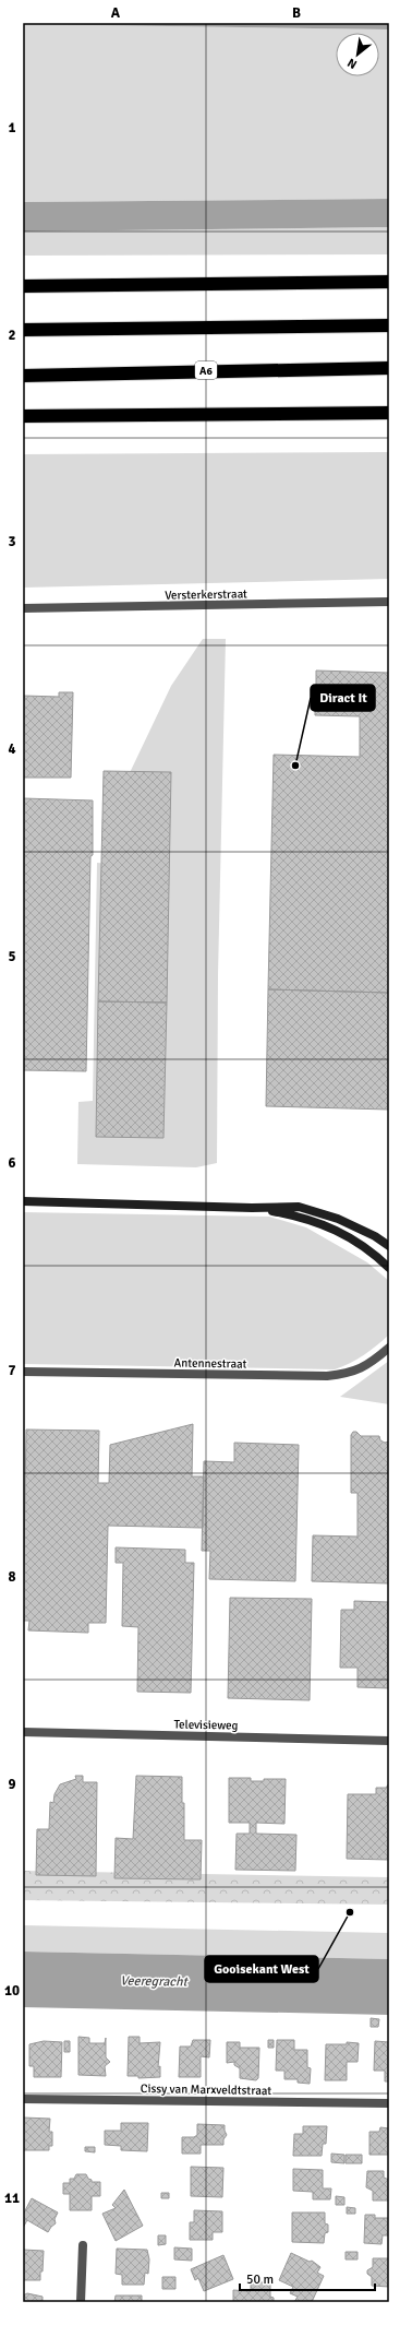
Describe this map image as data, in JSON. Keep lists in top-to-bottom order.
{
  "streets": {
    "highway": ["A6"],
    "street": [
      "Versterkerstraat",
      "Antennestraat",
      "Televisieweg",
      "Cissy van Marxveldtstraat"
    ]
  },
  "water": ["Veeregracht"],
  "places": ["Diract It", "Gooisekant West"],
  "scale_bar": "50 m",
  "north": "bottom left",
  "grid": {
    "columns": ["A", "B"],
    "rows": [
      "1",
      "2",
      "3",
      "4",
      "5",
      "6",
      "7",
      "8",
      "9",
      "10",
      "11"
    ]
  }
}
